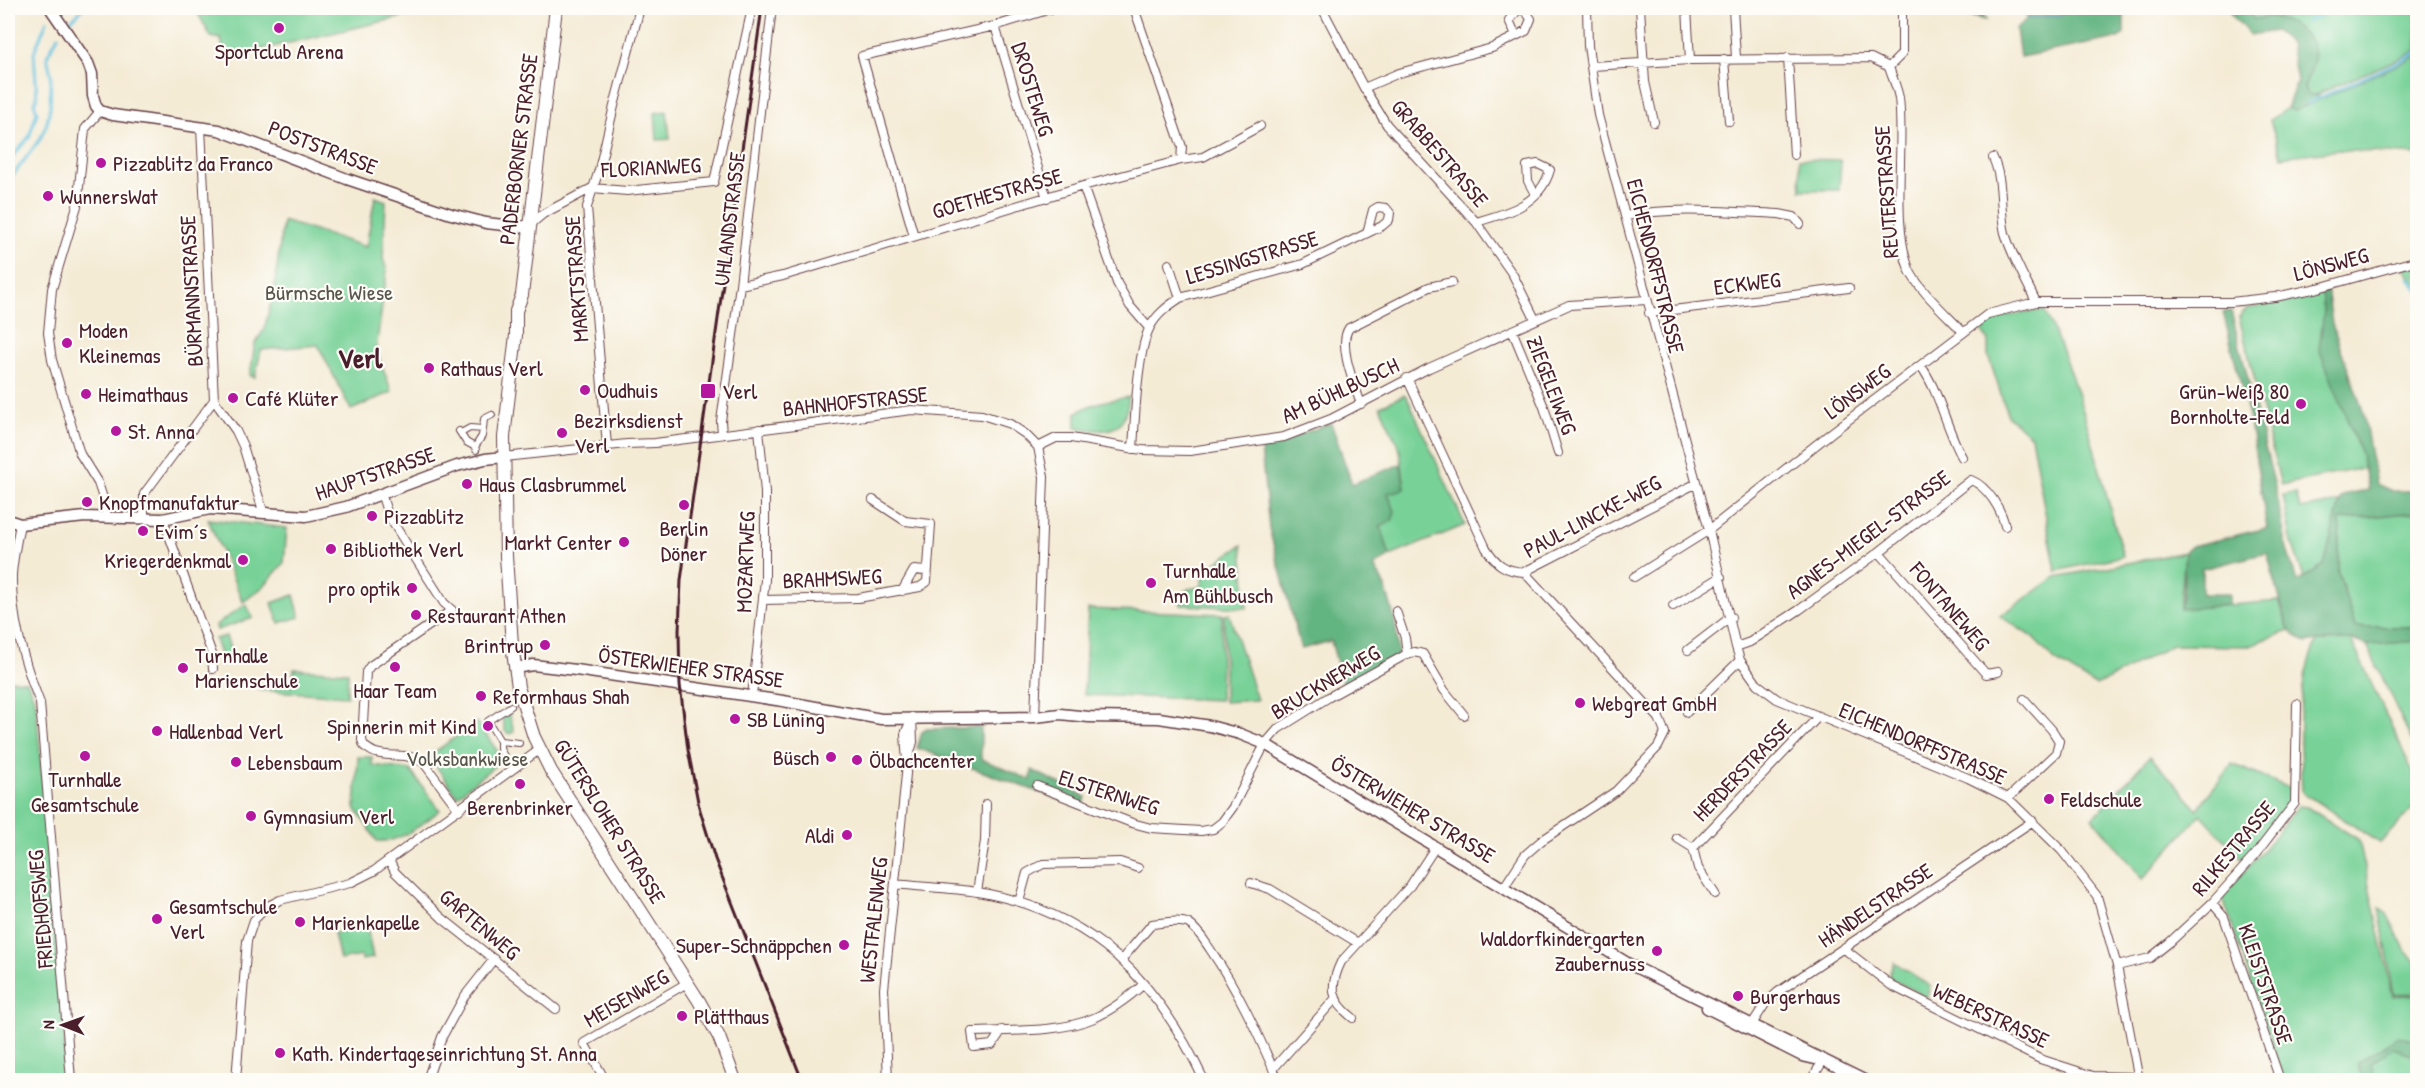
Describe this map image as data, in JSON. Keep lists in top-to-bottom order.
{
  "streets": {
    "main road": ["PADERBORNER STRASSE", "GÜTERSLOHER STRASSE"],
    "street": [
      "DROSTEWEG",
      "POSTSTRASSE",
      "GRABBESTRASSE",
      "FLORIANWEG",
      "REUTERSTRASSE",
      "GOETHESTRASSE",
      "UHLANDSTRASSE",
      "LESSINGSTRASSE",
      "LÖNSWEG",
      "EICHENDORFFSTRASSE",
      "MARKTSTRASSE",
      "ECKWEG",
      "BÜRMANNSTRASSE",
      "ZIEGELEIWEG",
      "AM BÜHLBUSCH",
      "BAHNHOFSTRASSE",
      "HAUPTSTRASSE",
      "PAUL-LINCKE-WEG",
      "AGNES-MIEGEL-STRASSE",
      "MOZARTWEG",
      "BRAHMSWEG",
      "FONTANEWEG",
      "ÖSTERWIEHER STRASSE",
      "BRUCKNERWEG",
      "HERDERSTRASSE",
      "ELSTERNWEG",
      "RILKESTRASSE",
      "HÄNDELSTRASSE",
      "FRIEDHOFSWEG",
      "WESTFALENWEG",
      "GARTENWEG",
      "KLEISTSTRASSE",
      "MEISENWEG",
      "WEBERSTRASSE"
    ]
  },
  "crossings": [
    ["DROSTEWEG", "GOETHESTRASSE"],
    ["POSTSTRASSE", "PADERBORNER STRASSE"],
    ["POSTSTRASSE", "FLORIANWEG"],
    ["POSTSTRASSE", "BÜRMANNSTRASSE"],
    ["PADERBORNER STRASSE", "FLORIANWEG"],
    ["PADERBORNER STRASSE", "BAHNHOFSTRASSE"],
    ["PADERBORNER STRASSE", "HAUPTSTRASSE"],
    ["PADERBORNER STRASSE", "GÜTERSLOHER STRASSE"],
    ["GRABBESTRASSE", "AM BÜHLBUSCH"],
    ["FLORIANWEG", "MARKTSTRASSE"],
    ["REUTERSTRASSE", "LÖNSWEG"],
    ["GOETHESTRASSE", "UHLANDSTRASSE"],
    ["UHLANDSTRASSE", "BAHNHOFSTRASSE"],
    ["LESSINGSTRASSE", "AM BÜHLBUSCH"],
    ["LÖNSWEG", "EICHENDORFFSTRASSE"],
    ["LÖNSWEG", "AGNES-MIEGEL-STRASSE"],
    ["EICHENDORFFSTRASSE", "ECKWEG"],
    ["EICHENDORFFSTRASSE", "AM BÜHLBUSCH"],
    ["EICHENDORFFSTRASSE", "PAUL-LINCKE-WEG"],
    ["EICHENDORFFSTRASSE", "AGNES-MIEGEL-STRASSE"],
    ["EICHENDORFFSTRASSE", "HERDERSTRASSE"],
    ["EICHENDORFFSTRASSE", "RILKESTRASSE"],
    ["EICHENDORFFSTRASSE", "HÄNDELSTRASSE"],
    ["EICHENDORFFSTRASSE", "WEBERSTRASSE"],
    ["MARKTSTRASSE", "BAHNHOFSTRASSE"],
    ["ZIEGELEIWEG", "AM BÜHLBUSCH"],
    ["AM BÜHLBUSCH", "BAHNHOFSTRASSE"],
    ["AM BÜHLBUSCH", "PAUL-LINCKE-WEG"],
    ["BAHNHOFSTRASSE", "HAUPTSTRASSE"],
    ["BAHNHOFSTRASSE", "MOZARTWEG"],
    ["BAHNHOFSTRASSE", "GÜTERSLOHER STRASSE"],
    ["HAUPTSTRASSE", "GÜTERSLOHER STRASSE"],
    ["HAUPTSTRASSE", "FRIEDHOFSWEG"],
    ["AGNES-MIEGEL-STRASSE", "FONTANEWEG"],
    ["MOZARTWEG", "BRAHMSWEG"],
    ["MOZARTWEG", "ÖSTERWIEHER STRASSE"],
    ["ÖSTERWIEHER STRASSE", "BRUCKNERWEG"],
    ["ÖSTERWIEHER STRASSE", "ELSTERNWEG"],
    ["ÖSTERWIEHER STRASSE", "GÜTERSLOHER STRASSE"],
    ["ÖSTERWIEHER STRASSE", "HÄNDELSTRASSE"],
    ["ÖSTERWIEHER STRASSE", "WESTFALENWEG"],
    ["BRUCKNERWEG", "ELSTERNWEG"],
    ["GÜTERSLOHER STRASSE", "MEISENWEG"],
    ["RILKESTRASSE", "KLEISTSTRASSE"],
    ["HÄNDELSTRASSE", "WEBERSTRASSE"]
  ],
  "districts": ["Verl"],
  "parks": ["Bürmsche Wiese", "Volksbankwiese"],
  "places": {
    "other": [
      "Sportclub Arena",
      "Pizzablitz da Franco",
      "WunnersWat",
      "Moden Kleinemas",
      "Rathaus Verl",
      "Oudhuis",
      "Heimathaus",
      "Café Klüter",
      "Grün-Weiß 80 Bornholte-Feld",
      "St. Anna",
      "Bezirksdienst Verl",
      "Haus Clasbrummel",
      "Knopfmanufaktur",
      "Berlin Döner",
      "Pizzablitz",
      "Evim´s",
      "Markt Center",
      "Bibliothek Verl",
      "Kriegerdenkmal",
      "Turnhalle Am Bühlbusch",
      "pro optik",
      "Restaurant Athen",
      "Brintrup",
      "Haar Team",
      "Turnhalle Marienschule",
      "Reformhaus Shah",
      "Webgreat GmbH",
      "SB Lüning",
      "Spinnerin mit Kind",
      "Hallenbad Verl",
      "Turnhalle Gesamtschule",
      "Büsch",
      "Ölbachcenter",
      "Lebensbaum",
      "Berenbrinker",
      "Feldschule",
      "Gymnasium Verl",
      "Aldi",
      "Gesamtschule Verl",
      "Marienkapelle",
      "Super-Schnäppchen",
      "Waldorfkindergarten Zaubernuss",
      "Burgerhaus",
      "Plätthaus",
      "Kath. Kindertageseinrichtung St. Anna"
    ],
    "transit": ["Verl"]
  },
  "north": "left"
}
